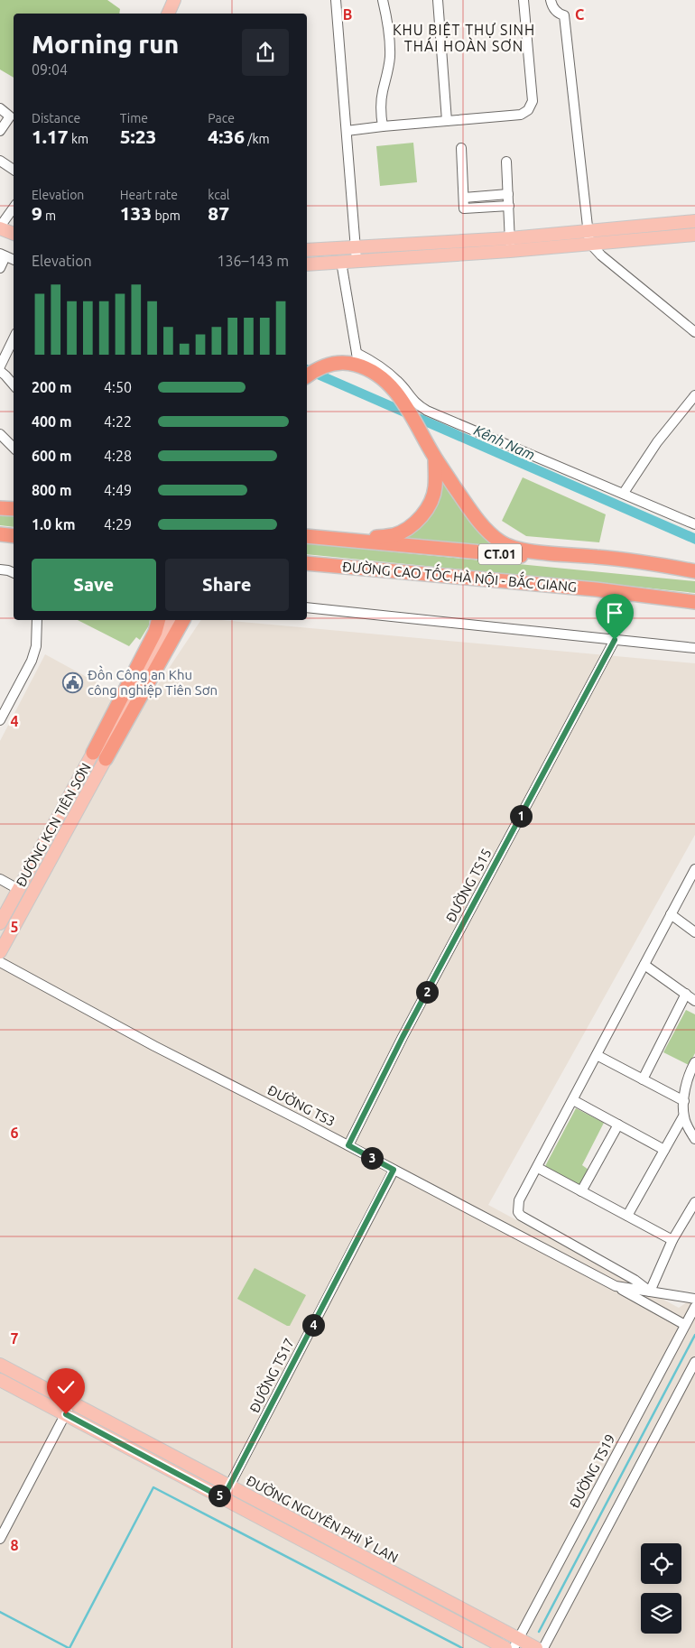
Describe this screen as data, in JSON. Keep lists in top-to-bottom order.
{
  "streets": {
    "highway": ["CT.01", "ĐƯỜNG CAO TỐC HÀ NỘI - BẮC GIANG"],
    "main road": ["ĐƯỜNG KCN TIÊN SƠN", "ĐƯỜNG NGUYÊN PHI Ỷ LAN"],
    "street": [
      "ĐƯỜNG TS15",
      "ĐƯỜNG TS3",
      "ĐƯỜNG TS17",
      "ĐƯỜNG TS19"
    ]
  },
  "crossings": [
    ["ĐƯỜNG TS15", "ĐƯỜNG TS3"],
    ["ĐƯỜNG TS3", "ĐƯỜNG TS17"],
    ["ĐƯỜNG TS17", "ĐƯỜNG NGUYÊN PHI Ỷ LAN"],
    ["ĐƯỜNG TS19", "ĐƯỜNG NGUYÊN PHI Ỷ LAN"]
  ],
  "districts": ["KHU BIỆT THỰ SINH THÁI HOÀN SƠN"],
  "water": ["Kênh Nam"],
  "places": {
    "public building": ["Đồn Công an Khu công nghiệp Tiên Sơn"]
  },
  "page": {
    "heading": ["Morning run", "09:04"],
    "stats": [
      ["Distance", "1.17 km"],
      ["Time", "5:23"],
      ["Pace", "4:36 /km"],
      ["Elevation", "9 m"],
      ["Heart rate", "133 bpm"],
      ["kcal", "87"]
    ],
    "chart": ["Elevation", "136–143 m"],
    "list": [
      {
        "name": "200 m",
        "note": "4:50"
      },
      {
        "name": "400 m",
        "note": "4:22"
      },
      {
        "name": "600 m",
        "note": "4:28"
      },
      {
        "name": "800 m",
        "note": "4:49"
      },
      {
        "name": "1.0 km",
        "note": "4:29"
      }
    ],
    "buttons": ["Save", "Share"],
    "pins": [
      "1",
      "2",
      "3",
      "4",
      "5"
    ]
  },
  "grid": {
    "columns": ["B", "C"],
    "rows": [
      "4",
      "5",
      "6",
      "7",
      "8"
    ]
  }
}
